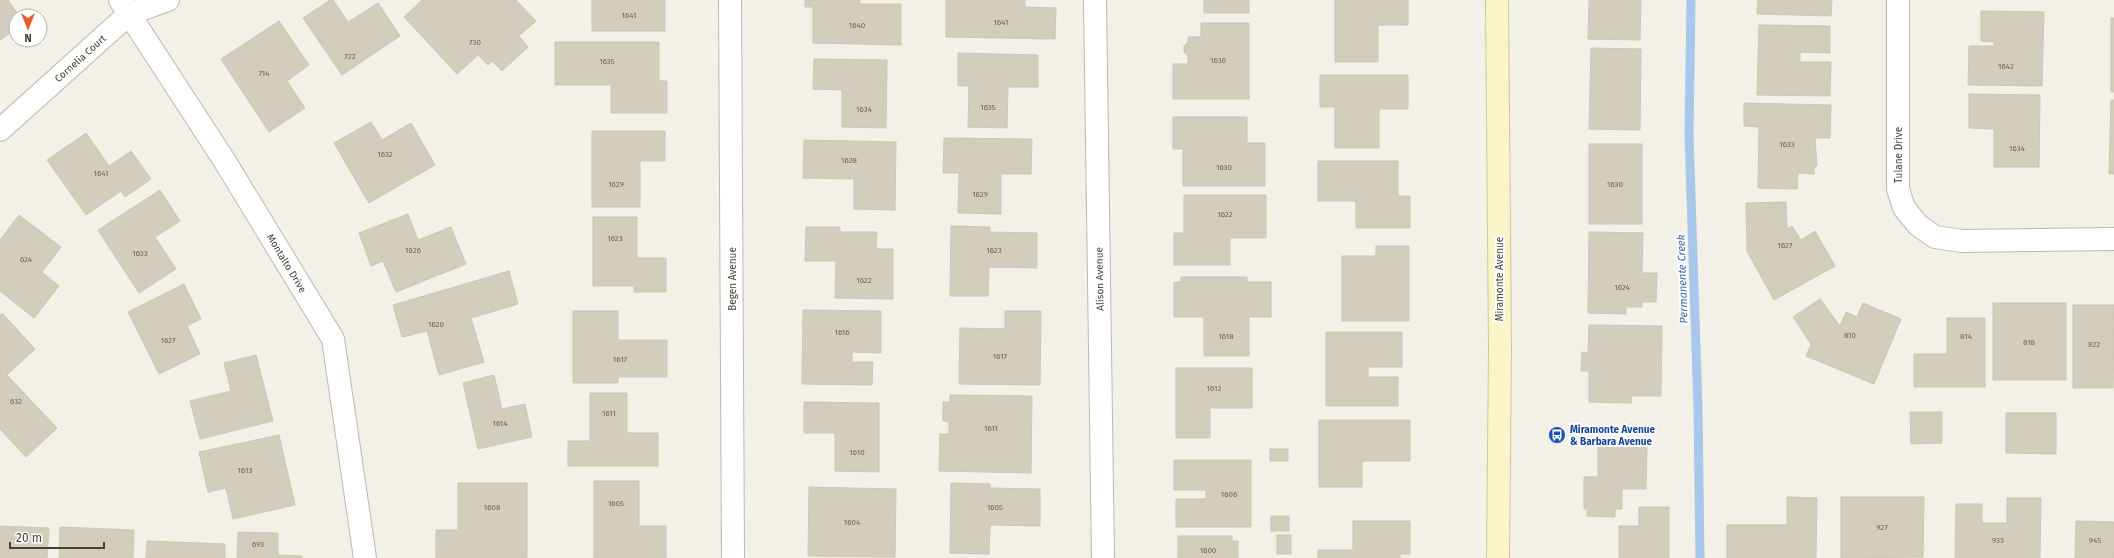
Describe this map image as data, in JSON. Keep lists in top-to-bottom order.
{
  "streets": {
    "main road": ["Miramonte Avenue"],
    "street": [
      "Cornelia Court",
      "Tulane Drive",
      "Montalto Drive",
      "Begen Avenue",
      "Alison Avenue"
    ]
  },
  "crossings": [
    ["Cornelia Court", "Montalto Drive"]
  ],
  "water": ["Permanente Creek"],
  "places": {
    "bus stop": ["Miramonte Avenue & Barbara Avenue"]
  },
  "house_numbers": [
    "1641",
    "1641",
    "1640",
    "730",
    "722",
    "1636",
    "1635",
    "1642",
    "714",
    "1635",
    "1634",
    "1633",
    "1634",
    "1632",
    "1628",
    "1630",
    "1641",
    "1629",
    "1630",
    "1629",
    "1622",
    "1623",
    "1627",
    "1626",
    "1623",
    "1633",
    "624",
    "1622",
    "1624",
    "1620",
    "1616",
    "810",
    "1618",
    "814",
    "1627",
    "818",
    "822",
    "1617",
    "1617",
    "1612",
    "632",
    "1611",
    "1614",
    "1611",
    "1610",
    "1613",
    "1606",
    "1605",
    "1608",
    "1605",
    "1604",
    "927",
    "933",
    "945",
    "693",
    "1600"
  ],
  "scale_bar": "20 m",
  "north": "bottom"
}
